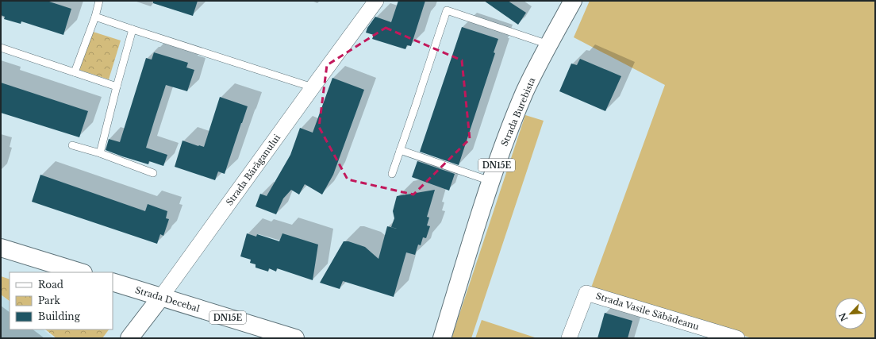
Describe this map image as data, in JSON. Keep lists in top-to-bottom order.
{
  "streets": {
    "main road": [
      "Strada Burebista",
      "DN15E",
      "Strada Bărăganului",
      "Strada Decebal"
    ],
    "street": ["Strada Vasile Săbădeanu"]
  },
  "crossings": [
    ["Strada Bărăganului", "Strada Decebal"]
  ],
  "legend": ["Road", "Park", "Building"],
  "north": "bottom left"
}
